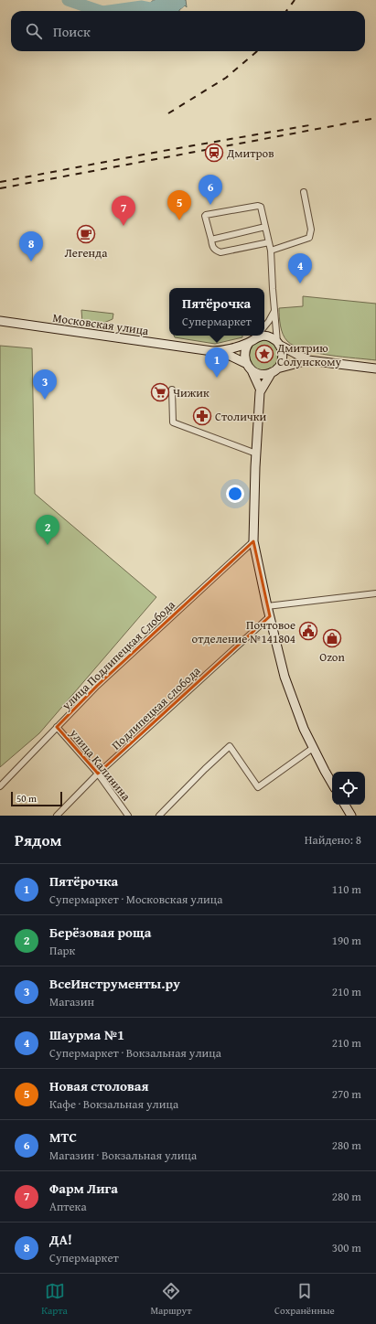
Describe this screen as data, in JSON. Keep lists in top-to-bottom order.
{
  "streets": {
    "main road": ["Московская улица"],
    "street": ["улица Подлипецкая Слобода", "Подлипецкая слобода", "улица Калинина"]
  },
  "crossings": [
    ["улица Подлипецкая Слобода", "улица Калинина"],
    ["Подлипецкая слобода", "улица Калинина"]
  ],
  "places": {
    "station": ["Дмитров"],
    "cafe": ["Легенда"],
    "place": ["Дмитрию Солунскому"],
    "supermarket": ["Чижик"],
    "pharmacy": ["Столички"],
    "public building": ["Почтовое отделение №141804"],
    "shop": ["Ozon"]
  },
  "scale_bar": "50 m",
  "page": {
    "search": "Поиск",
    "pins": [
      "6",
      "5",
      "7",
      "8",
      "4",
      "1",
      "3",
      "2"
    ],
    "popup": ["Пятёрочка", "Супермаркет"],
    "scale": "50 m",
    "heading": ["Рядом", "Найдено: 8"],
    "list": [
      {
        "mark": "1",
        "name": "Пятёрочка",
        "note": "Супермаркет · Московская улица",
        "value": "110 m"
      },
      {
        "mark": "2",
        "name": "Берёзовая роща",
        "note": "Парк",
        "value": "190 m"
      },
      {
        "mark": "3",
        "name": "ВсеИнструменты.ру",
        "note": "Магазин",
        "value": "210 m"
      },
      {
        "mark": "4",
        "name": "Шаурма №1",
        "note": "Супермаркет · Вокзальная улица",
        "value": "210 m"
      },
      {
        "mark": "5",
        "name": "Новая столовая",
        "note": "Кафе · Вокзальная улица",
        "value": "270 m"
      },
      {
        "mark": "6",
        "name": "МТС",
        "note": "Магазин · Вокзальная улица",
        "value": "280 m"
      },
      {
        "mark": "7",
        "name": "Фарм Лига",
        "note": "Аптека",
        "value": "280 m"
      },
      {
        "mark": "8",
        "name": "ДА!",
        "note": "Супермаркет",
        "value": "300 m"
      }
    ],
    "nav": ["Карта", "Маршрут", "Сохранённые"]
  }
}
